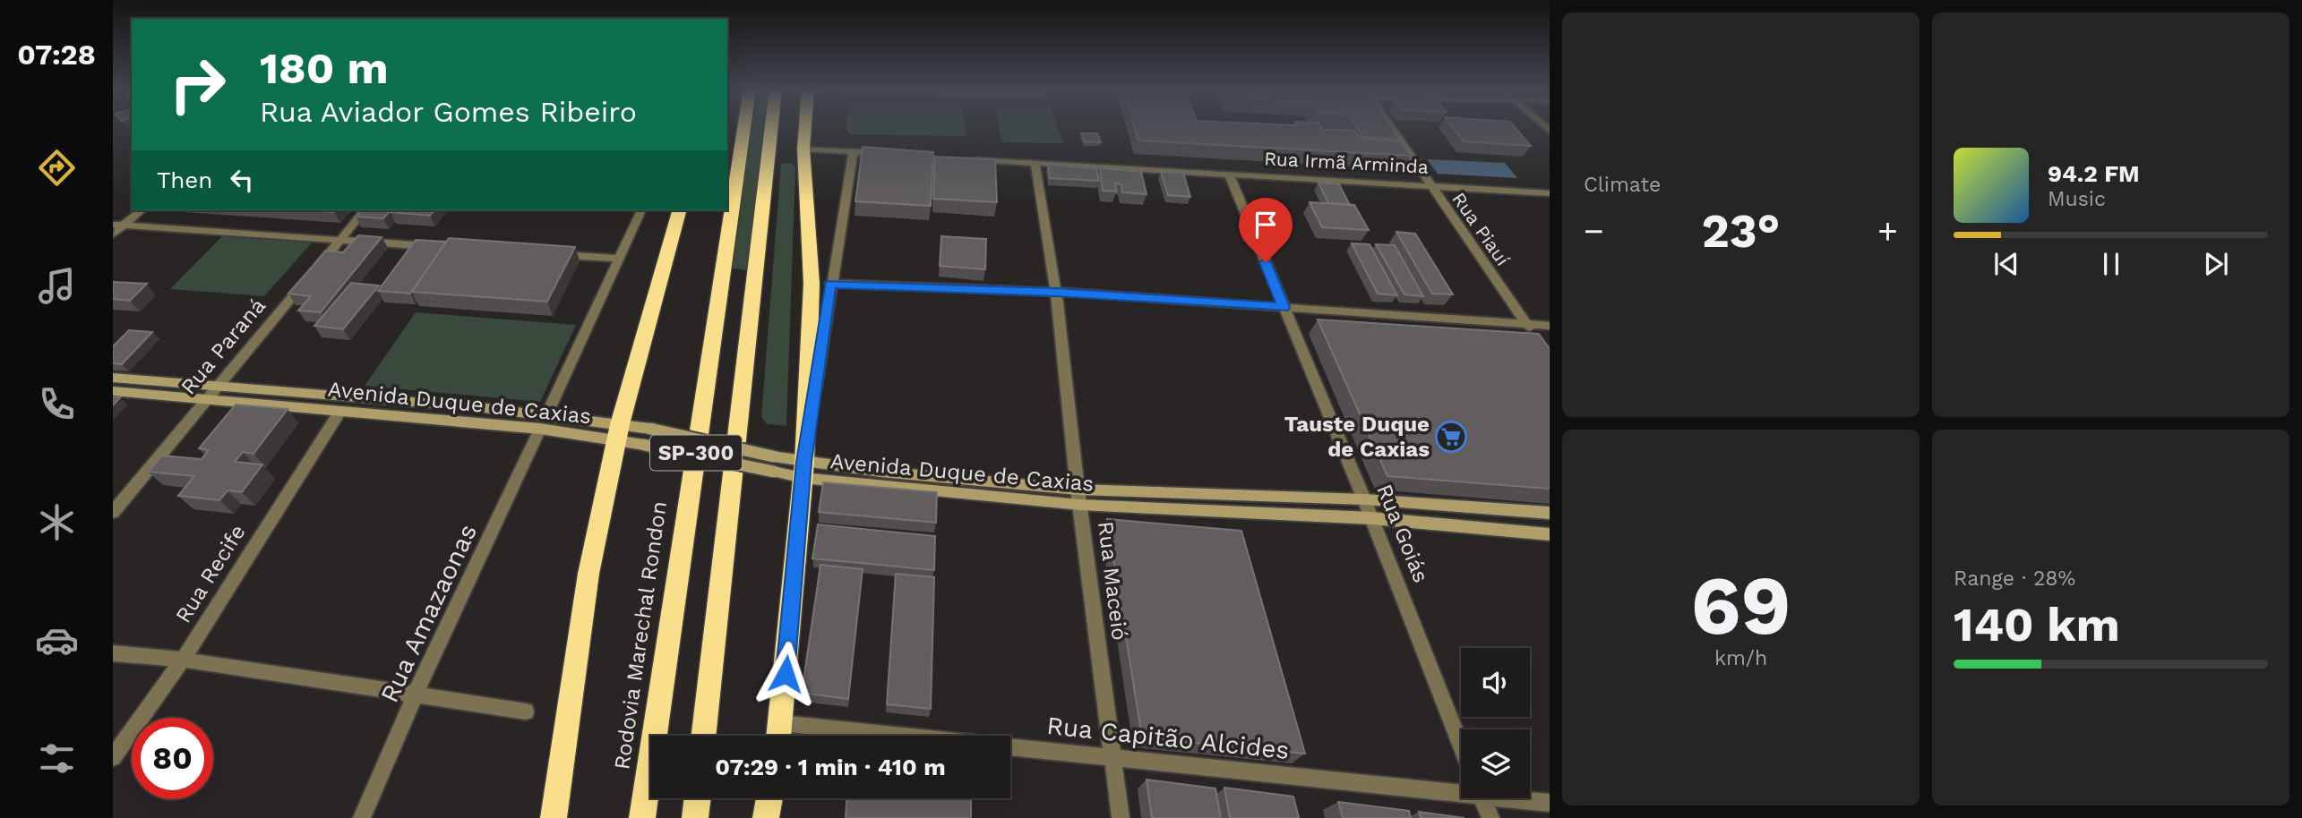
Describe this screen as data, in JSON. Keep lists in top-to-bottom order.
{
  "streets": {
    "highway": ["SP-300", "Rodovia Marechal Rondon"],
    "main road": ["Avenida Duque de Caxias"],
    "street": [
      "Rua Irmã Arminda",
      "Rua Piauí",
      "Rua Paraná",
      "Rua Goiás",
      "Rua Recife",
      "Rua Maceió",
      "Rua Amazaonas",
      "Rua Capitão Alcides"
    ]
  },
  "crossings": [
    ["Rua Irmã Arminda", "Rua Piauí"],
    ["Rua Irmã Arminda", "Rua Goiás"],
    ["Rua Irmã Arminda", "Rua Maceió"],
    ["Rua Paraná", "Avenida Duque de Caxias"],
    ["Avenida Duque de Caxias", "Rua Goiás"],
    ["Avenida Duque de Caxias", "Rua Recife"],
    ["Avenida Duque de Caxias", "Rua Maceió"],
    ["Avenida Duque de Caxias", "Rua Amazaonas"],
    ["Rua Maceió", "Rua Capitão Alcides"]
  ],
  "places": {
    "supermarket": ["Tauste Duque de Caxias"]
  },
  "page": {
    "tabs": "07:28",
    "tile": [
      "Climate",
      ["69", "km/h"],
      ["Range · 28%", "140 km"]
    ],
    "turn": ["180 m", "Rua Aviador Gomes Ribeiro"],
    "song": ["94.2 FM", "Music"],
    "then": "Then",
    "heat": ["−", "23°", "+"],
    "limit": "80",
    "trip": "07:29 · 1 min · 410 m"
  }
}
